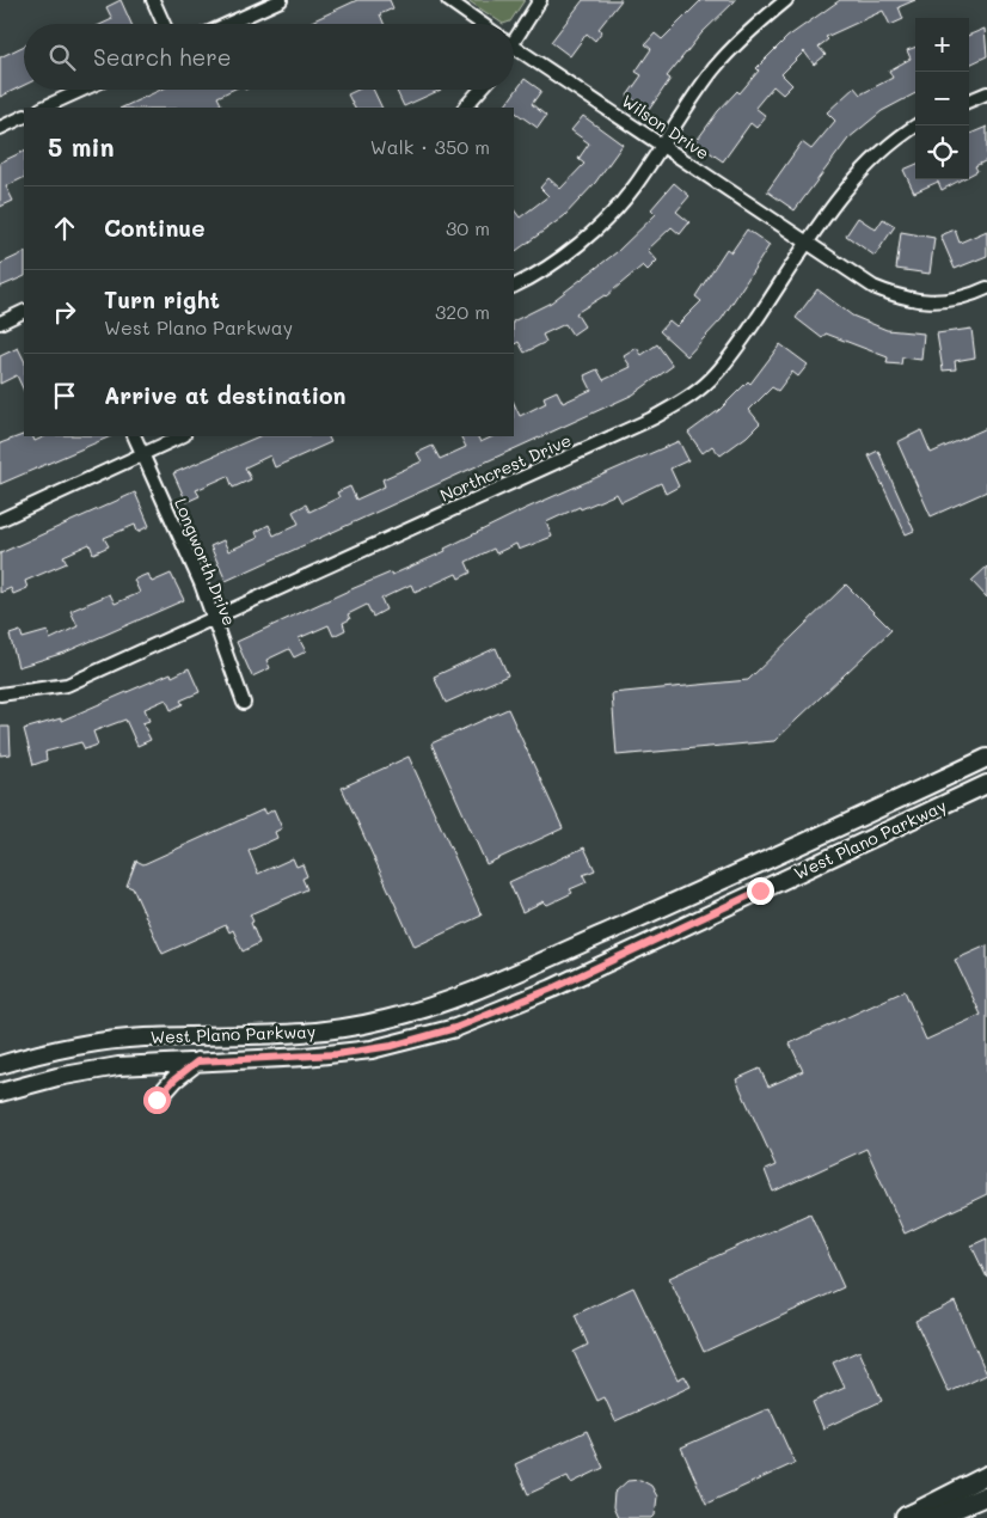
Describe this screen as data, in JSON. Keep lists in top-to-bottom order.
{
  "streets": {
    "main road": ["West Plano Parkway"],
    "street": ["Wilson Drive", "Northcrest Drive", "Longworth Drive"]
  },
  "crossings": [
    ["Wilson Drive", "Northcrest Drive"],
    ["Northcrest Drive", "Longworth Drive"]
  ],
  "page": {
    "map_buttons": ["+", "−"],
    "search": "Search here",
    "heading": ["5 min", "Walk · 350 m"],
    "list": [
      ["Continue", "30 m"],
      ["Turn right", "West Plano Parkway", "320 m"],
      "Arrive at destination"
    ]
  }
}
